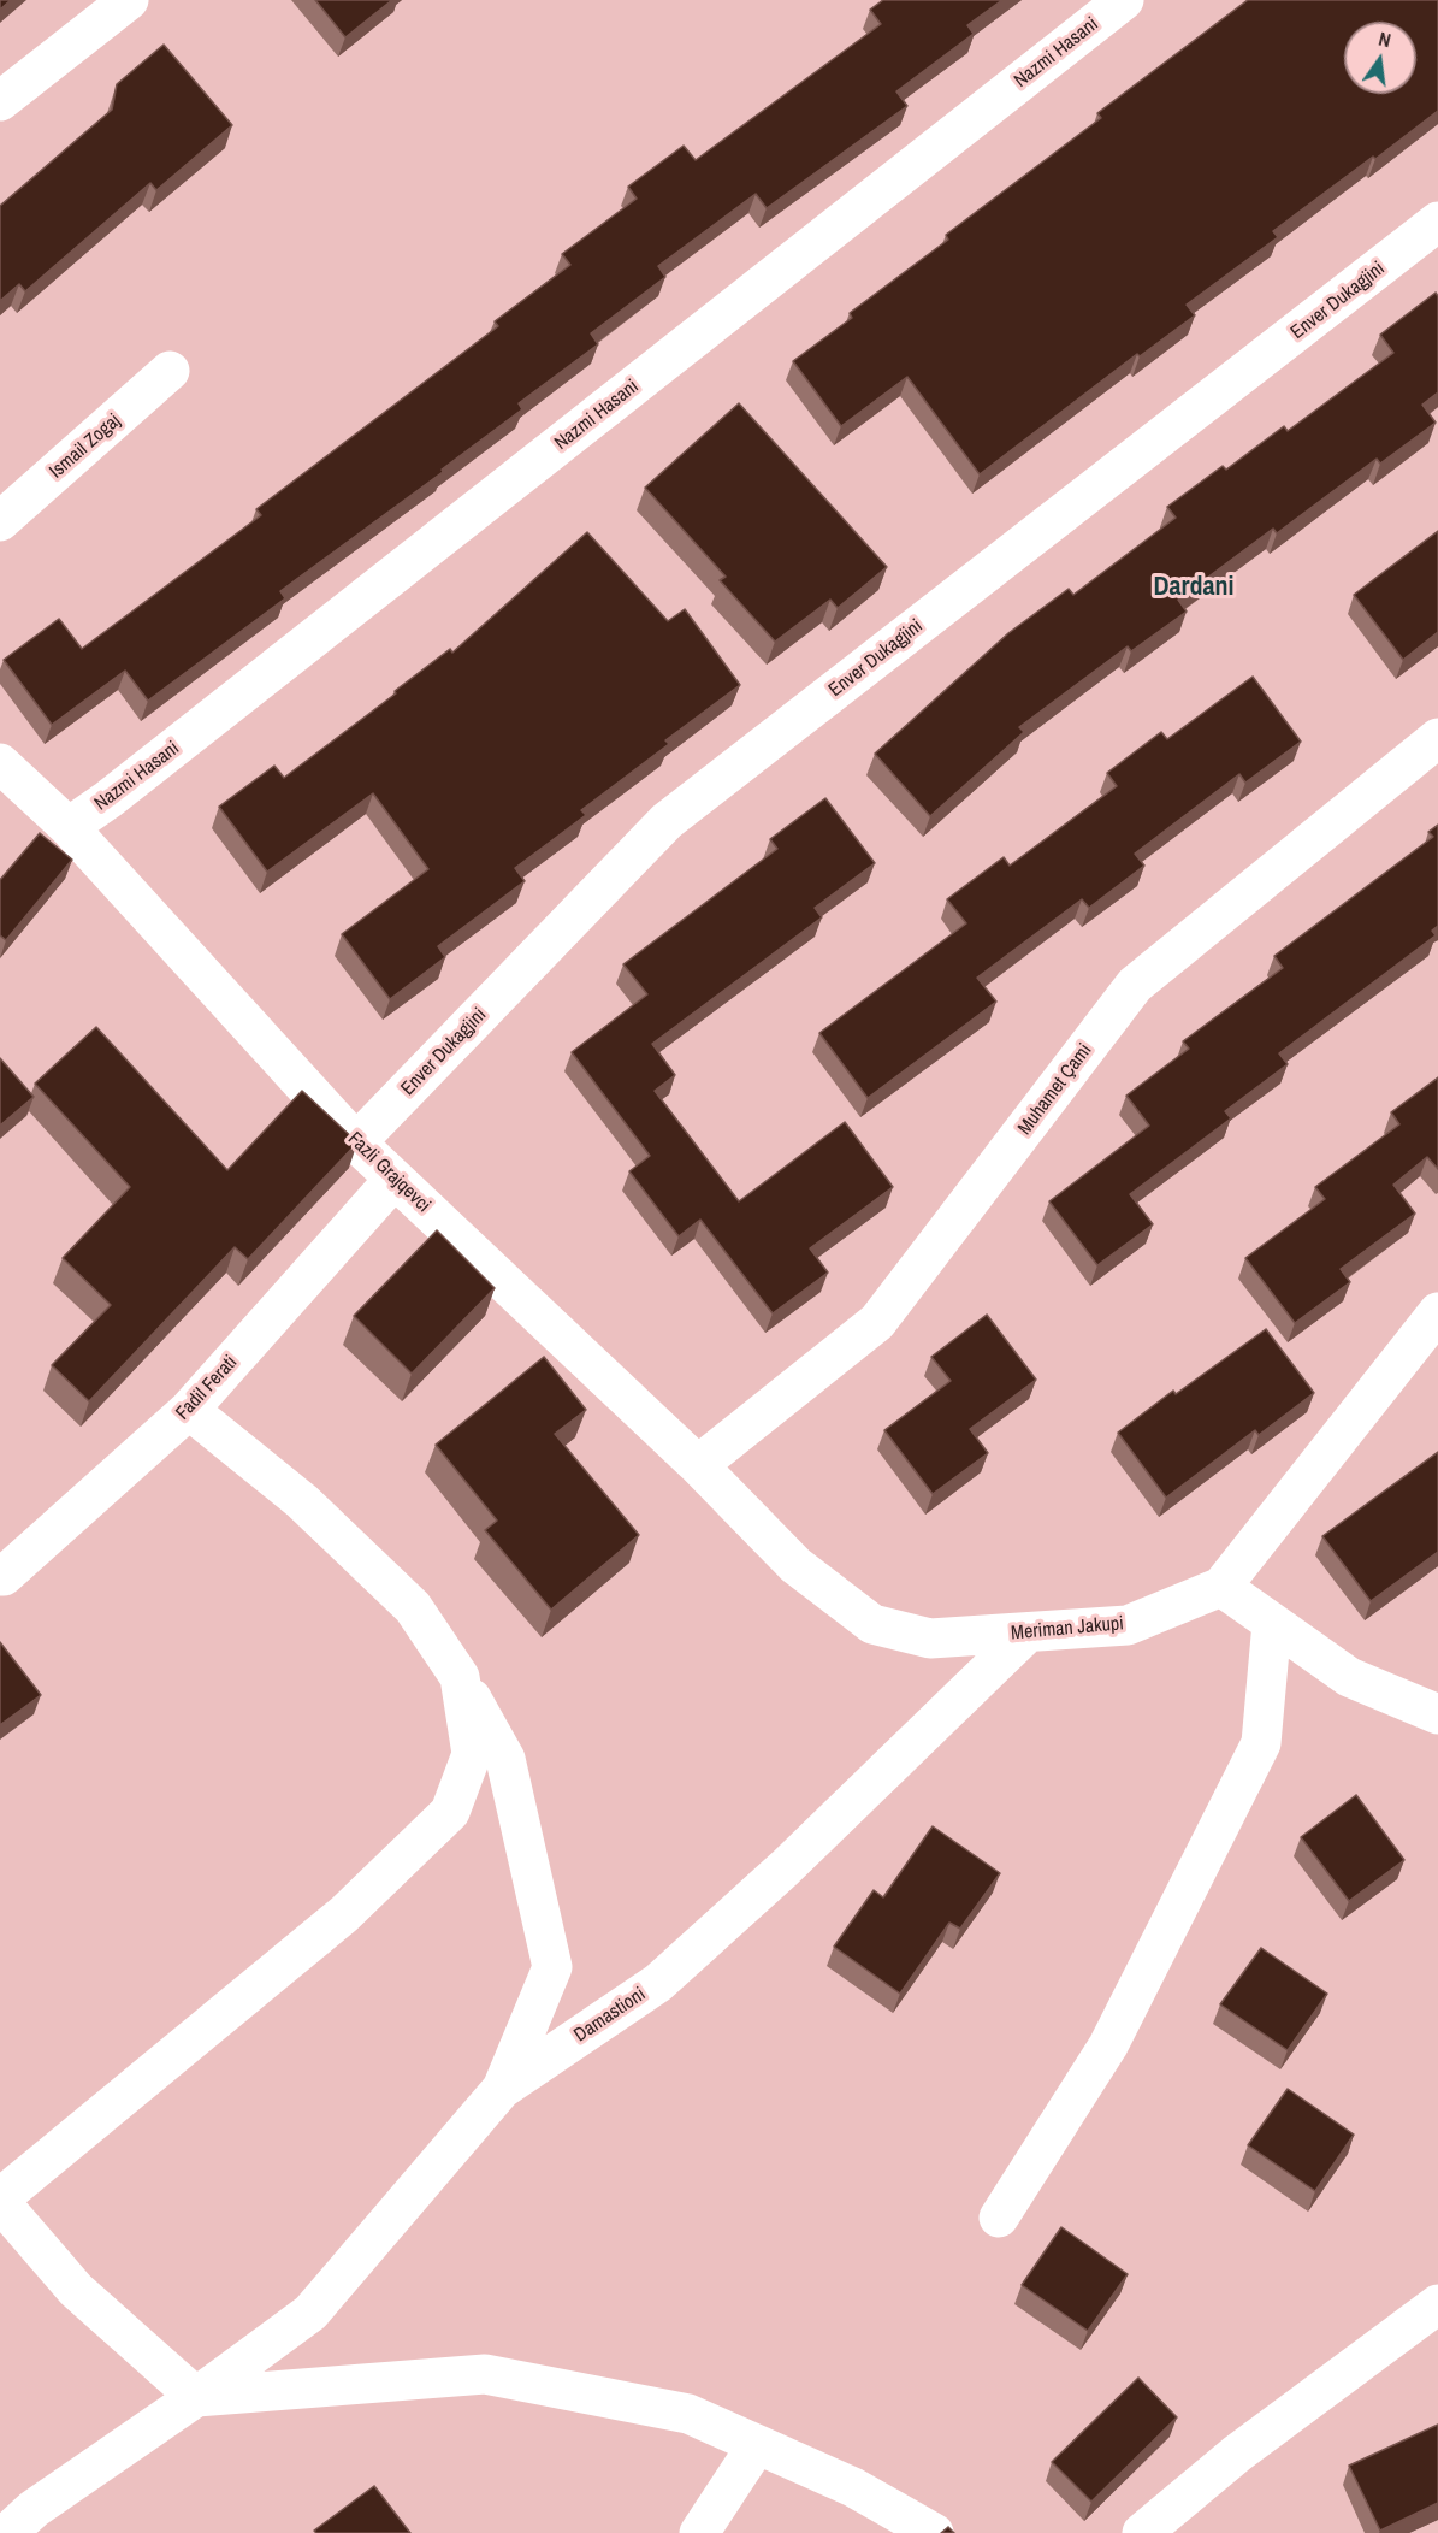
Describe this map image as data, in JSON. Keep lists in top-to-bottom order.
{
  "streets": {
    "street": [
      "Nazmi Hasani",
      "Enver Dukagjini",
      "Ismail Zogaj",
      "Muhamet Çami",
      "Fazli Grajqevci",
      "Fadil Ferati",
      "Meriman Jakupi",
      "Damastioni"
    ]
  },
  "crossings": [
    ["Nazmi Hasani", "Fazli Grajqevci"],
    ["Enver Dukagjini", "Fazli Grajqevci"],
    ["Muhamet Çami", "Fazli Grajqevci"],
    ["Fazli Grajqevci", "Fadil Ferati"],
    ["Fazli Grajqevci", "Meriman Jakupi"],
    ["Meriman Jakupi", "Damastioni"]
  ],
  "districts": ["Dardani"],
  "north": "top"
}
